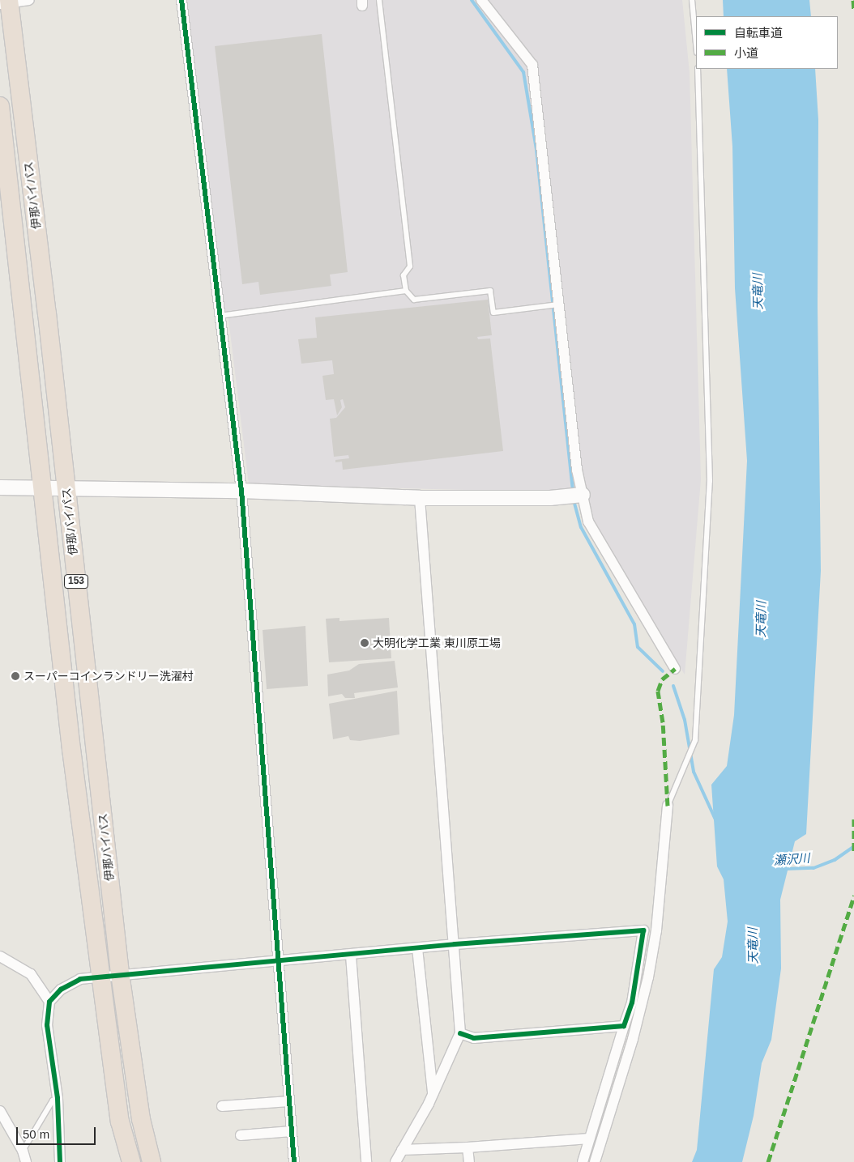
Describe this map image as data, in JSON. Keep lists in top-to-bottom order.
{
  "streets": {
    "highway": ["伊那バイパス", "153"]
  },
  "water": ["天竜川", "瀬沢川"],
  "places": ["大明化学工業 東川原工場", "スーパーコインランドリー洗濯村"],
  "legend": ["自転車道", "小道"],
  "scale_bar": "50 m"
}
